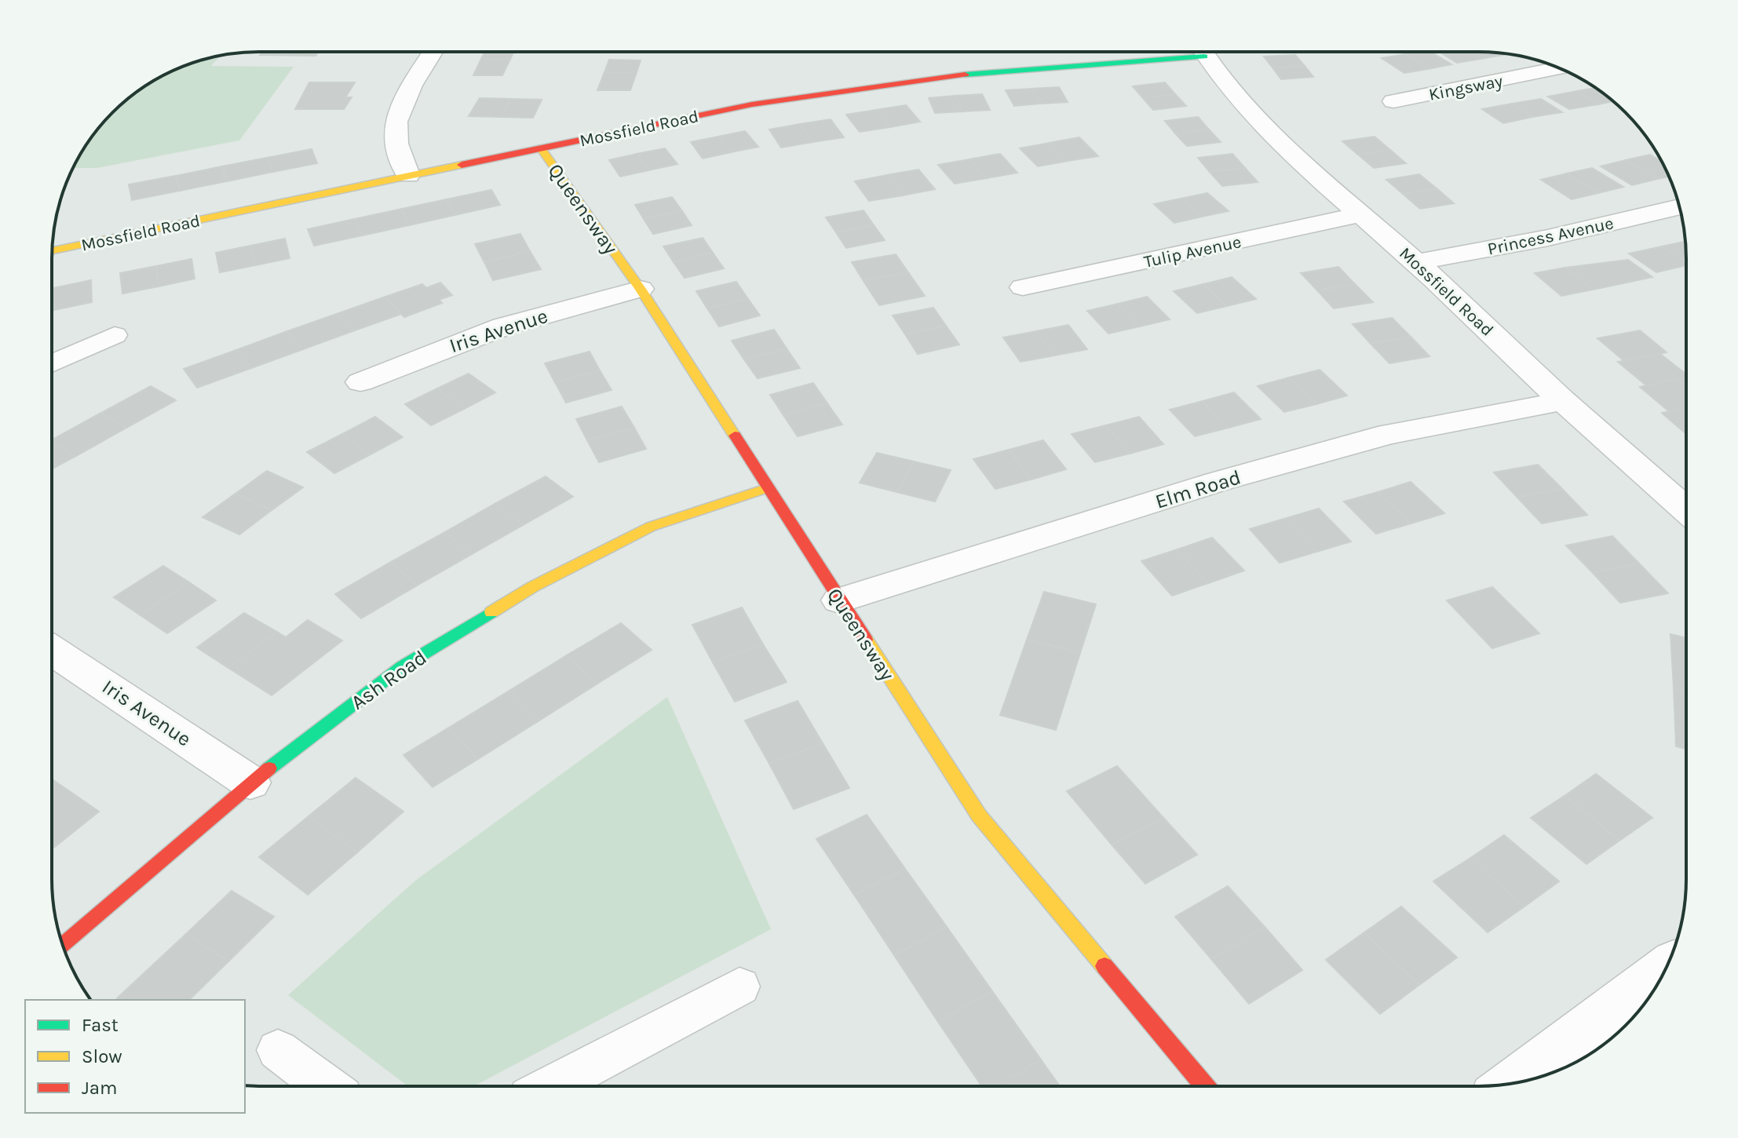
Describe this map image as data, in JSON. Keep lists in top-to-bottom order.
{
  "streets": {
    "street": [
      "Kingsway",
      "Mossfield Road",
      "Queensway",
      "Princess Avenue",
      "Tulip Avenue",
      "Iris Avenue",
      "Elm Road",
      "Ash Road"
    ]
  },
  "crossings": [
    ["Mossfield Road", "Queensway"],
    ["Mossfield Road", "Princess Avenue"],
    ["Mossfield Road", "Tulip Avenue"],
    ["Mossfield Road", "Elm Road"],
    ["Queensway", "Iris Avenue"],
    ["Queensway", "Elm Road"],
    ["Queensway", "Ash Road"],
    ["Iris Avenue", "Ash Road"]
  ],
  "legend": ["Fast", "Slow", "Jam"]
}
